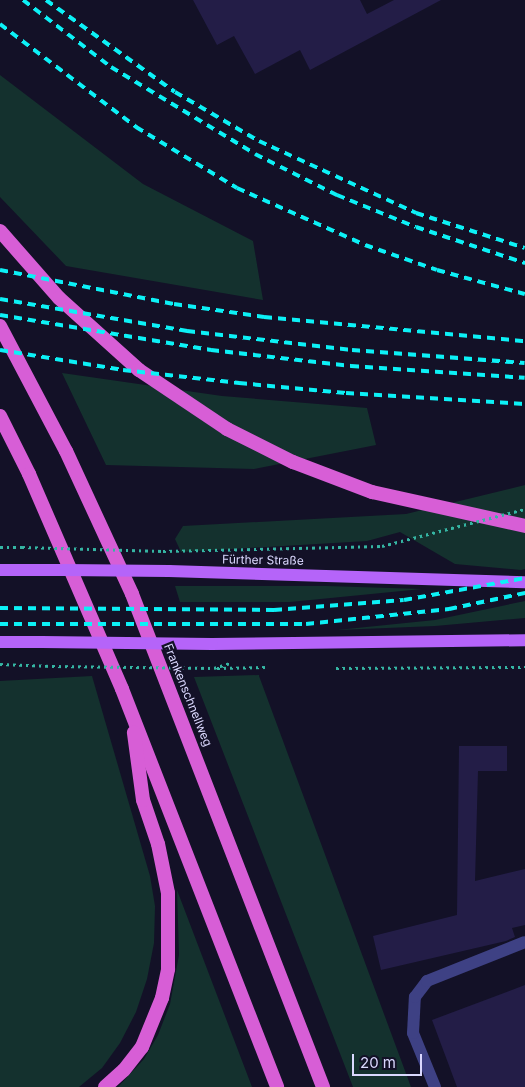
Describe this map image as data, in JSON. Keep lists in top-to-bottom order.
{
  "streets": {
    "highway": ["Frankenschnellweg"],
    "main road": ["Fürther Straße"]
  },
  "scale_bar": "20 m"
}
